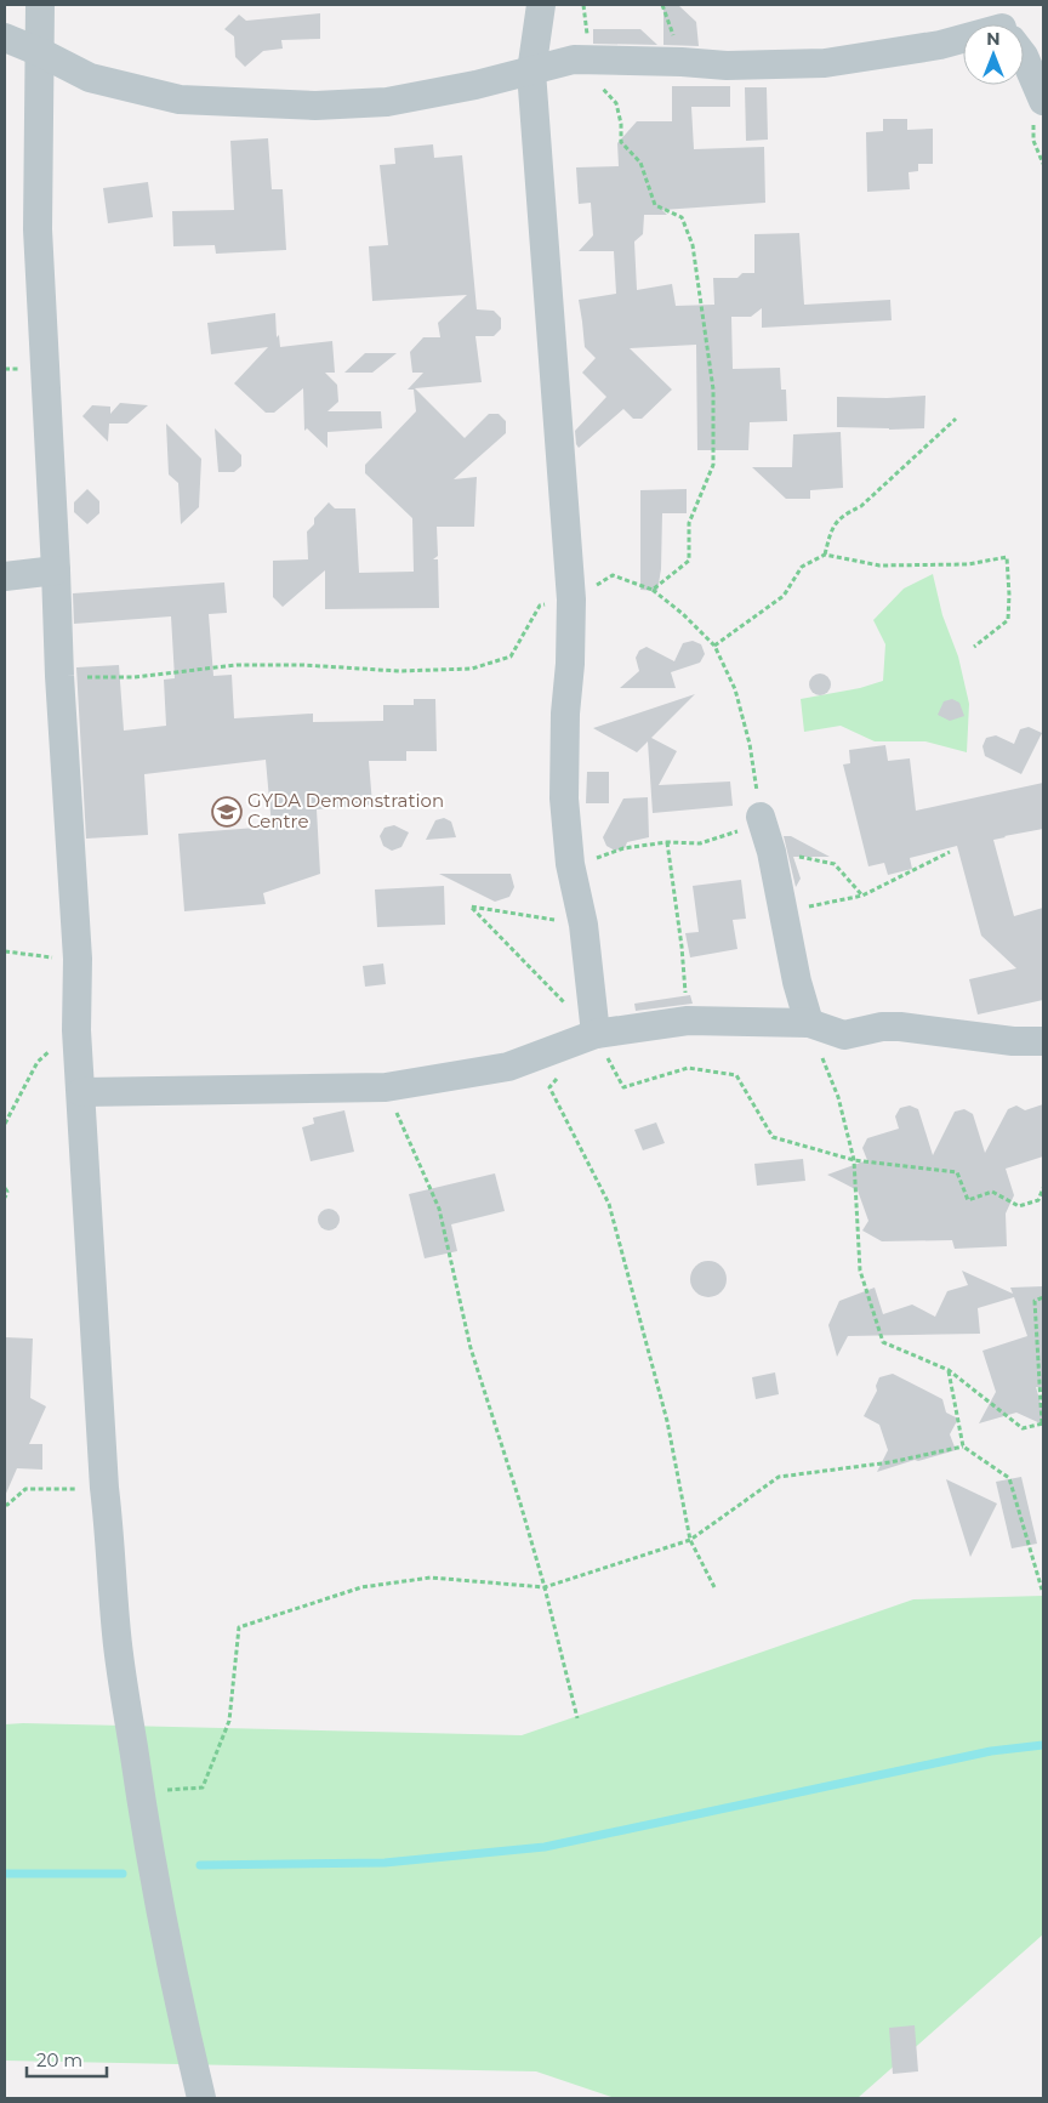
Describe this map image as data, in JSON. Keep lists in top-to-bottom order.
{
  "places": {
    "school or university": ["GYDA Demonstration Centre"]
  },
  "scale_bar": "20 m",
  "north": "top"
}
